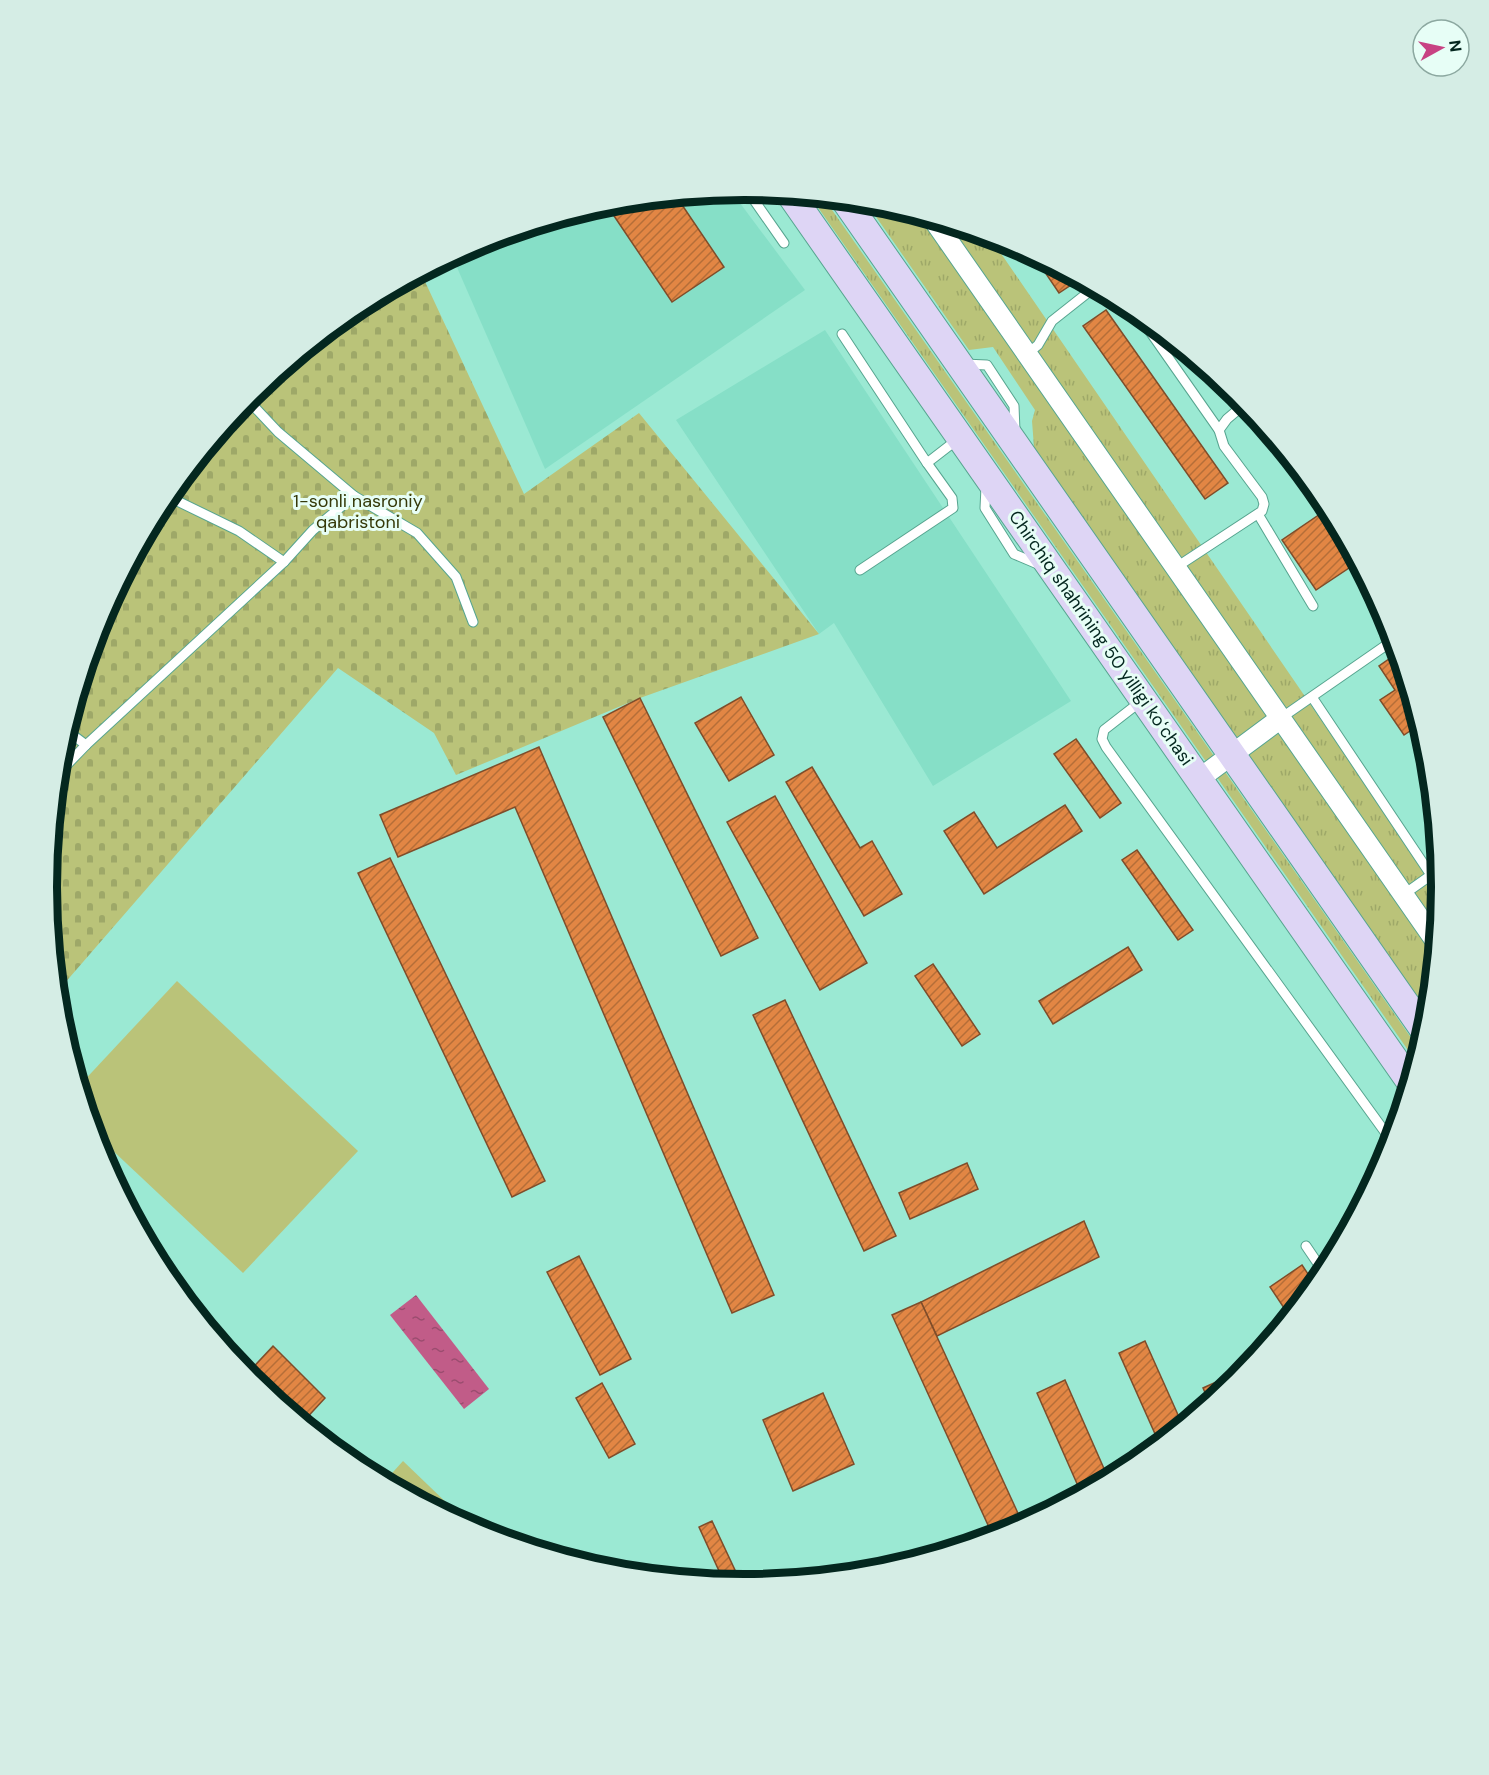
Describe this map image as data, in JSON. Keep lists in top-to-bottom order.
{
  "streets": {
    "main road": ["Chirchiq shahrining 50 yilligi koʻchasi"]
  },
  "parks": ["1-sonli nasroniy qabristoni"],
  "north": "right"
}
